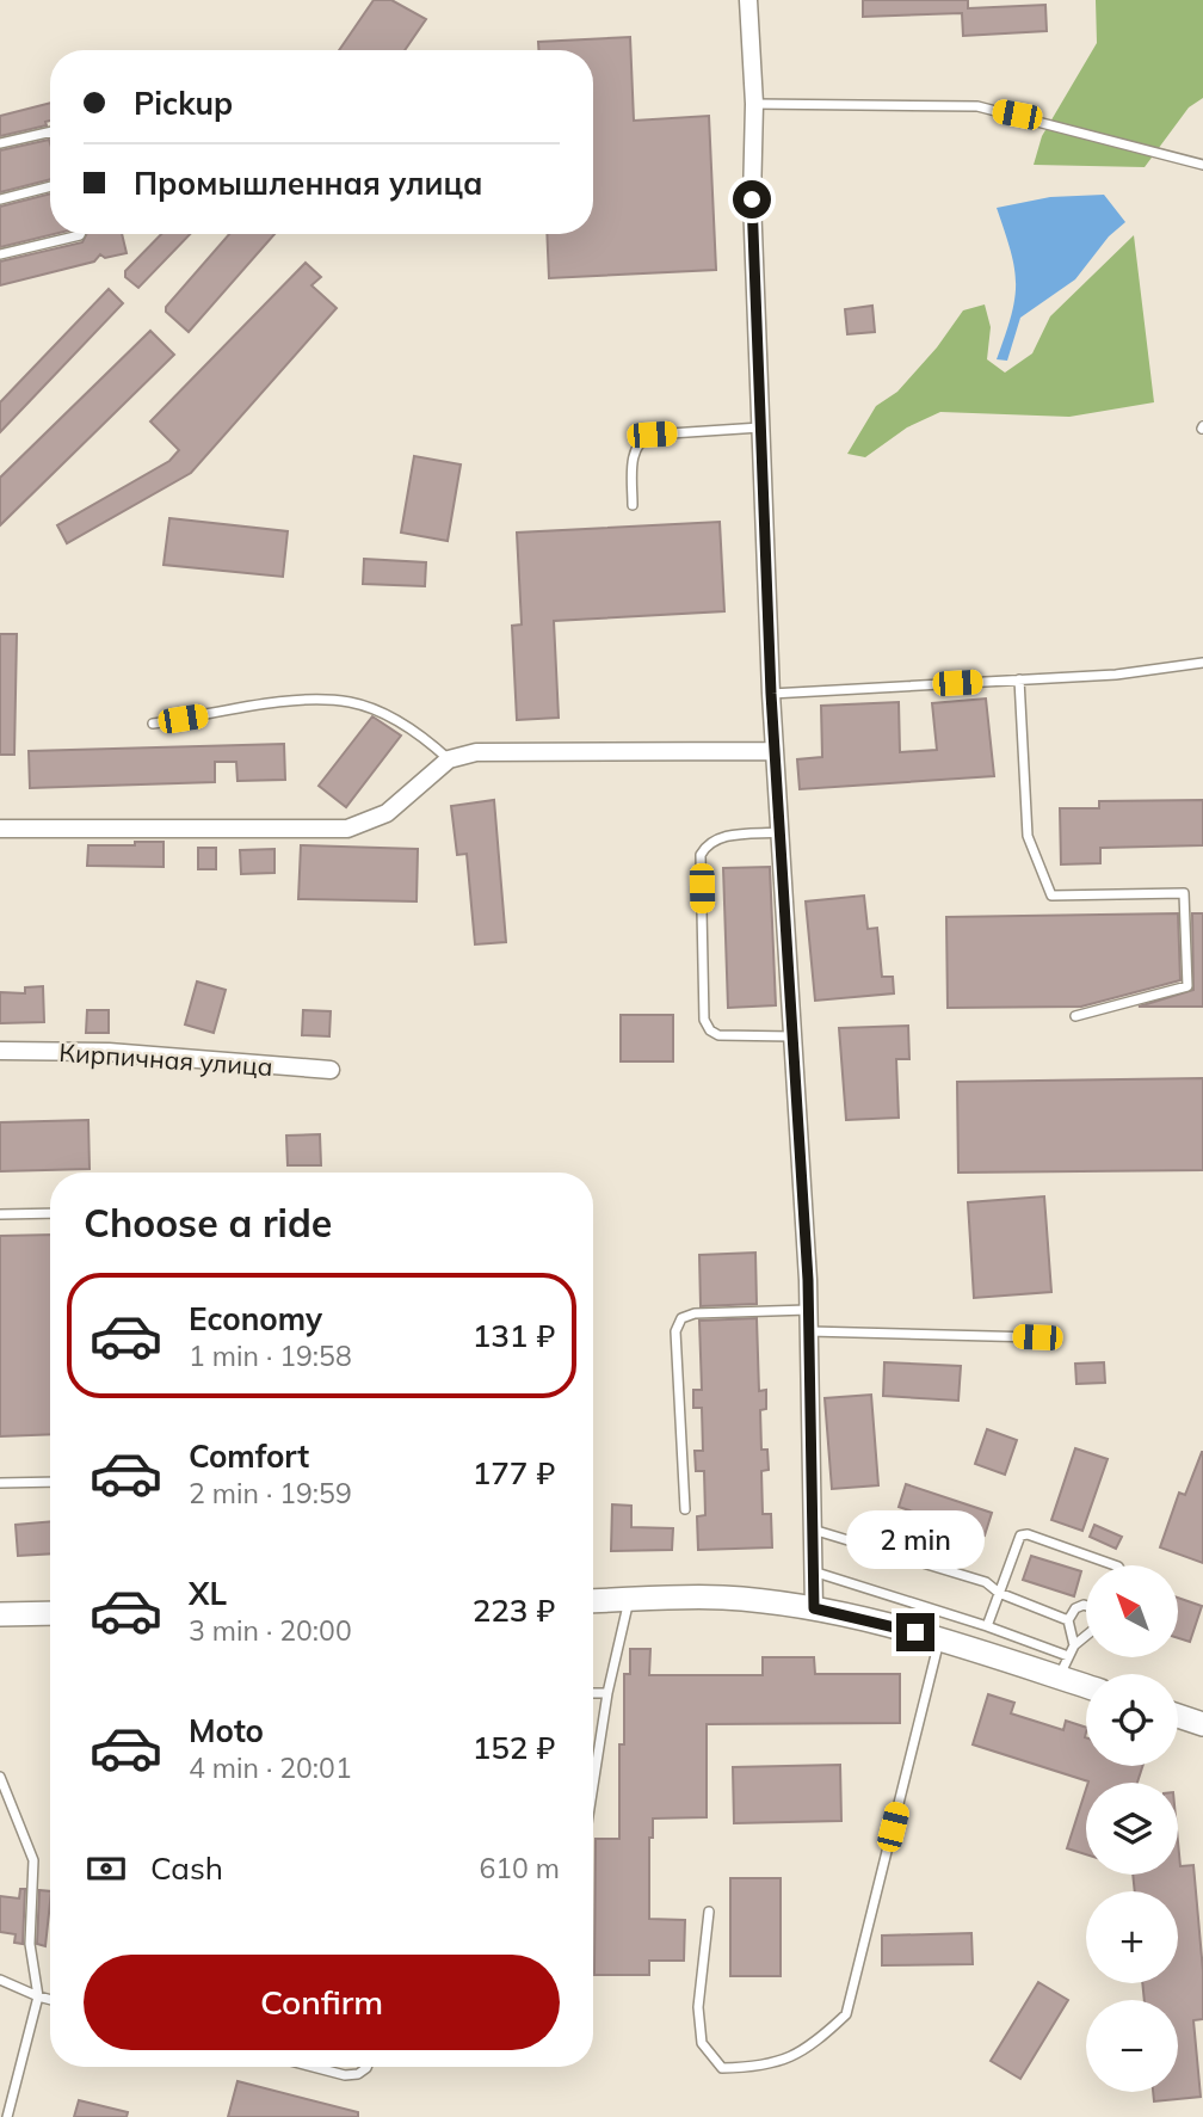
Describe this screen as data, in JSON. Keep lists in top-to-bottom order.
{
  "streets": {
    "street": ["Кирпичная улица"]
  },
  "north": "top left",
  "page": {
    "banner": ["Pickup", "Промышленная улица"],
    "heading": "Choose a ride",
    "list": [
      {
        "name": "Economy",
        "note": "1 min · 19:58",
        "value": "131 ₽"
      },
      {
        "name": "Comfort",
        "note": "2 min · 19:59",
        "value": "177 ₽"
      },
      {
        "name": "XL",
        "note": "3 min · 20:00",
        "value": "223 ₽"
      },
      {
        "name": "Moto",
        "note": "4 min · 20:01",
        "value": "152 ₽"
      }
    ],
    "bubble": "2 min",
    "map_buttons": ["+", "−"],
    "pay": ["Cash", "610 m"],
    "buttons": "Confirm"
  }
}
